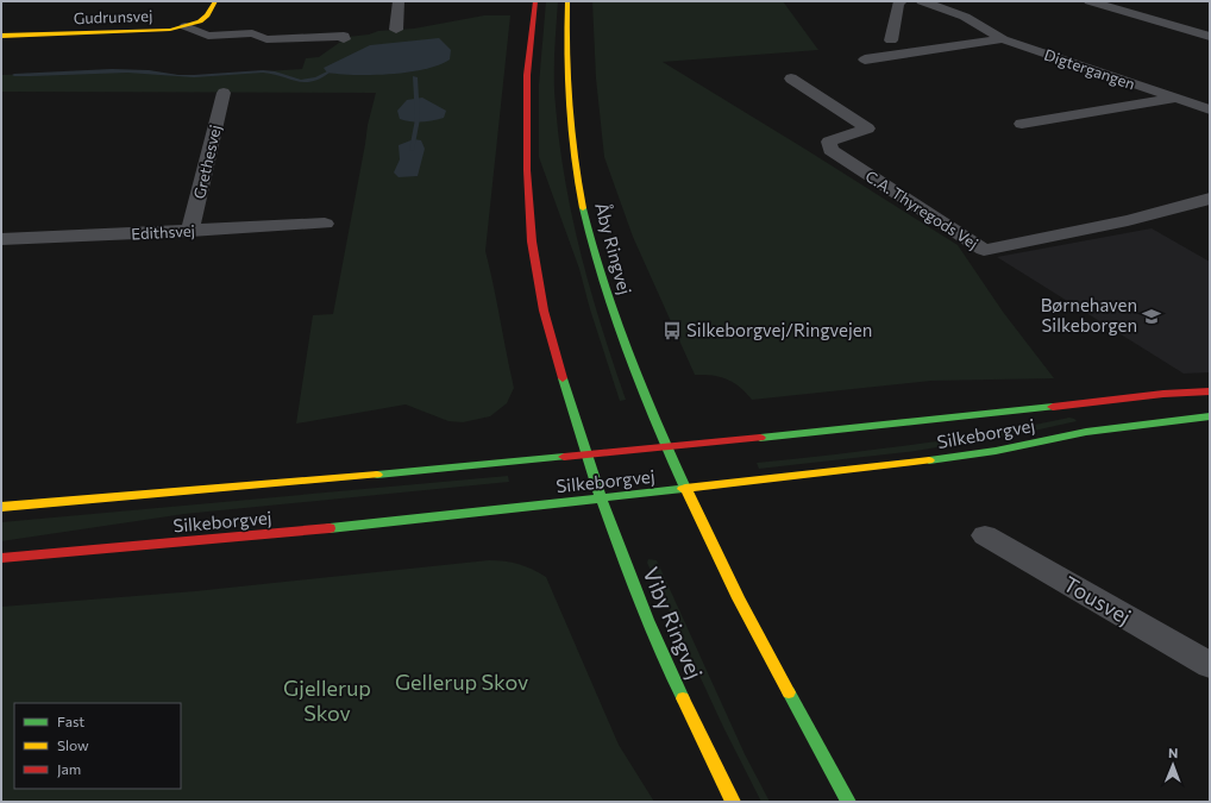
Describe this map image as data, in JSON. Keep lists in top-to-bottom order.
{
  "streets": {
    "main road": [
      "Gudrunsvej",
      "Åby Ringvej",
      "Silkeborgvej",
      "Viby Ringvej"
    ],
    "street": [
      "Digtergangen",
      "Grethesvej",
      "C.A. Thyregods Vej",
      "Edithsvej",
      "Tousvej"
    ]
  },
  "crossings": [
    ["Grethesvej", "Edithsvej"],
    ["Åby Ringvej", "Silkeborgvej"],
    ["Silkeborgvej", "Viby Ringvej"]
  ],
  "parks": ["Gellerup Skov", "Gjellerup Skov"],
  "places": {
    "school or university": ["Børnehaven Silkeborgen"],
    "bus stop": ["Silkeborgvej/Ringvejen"]
  },
  "legend": ["Fast", "Slow", "Jam"],
  "north": "top"
}
